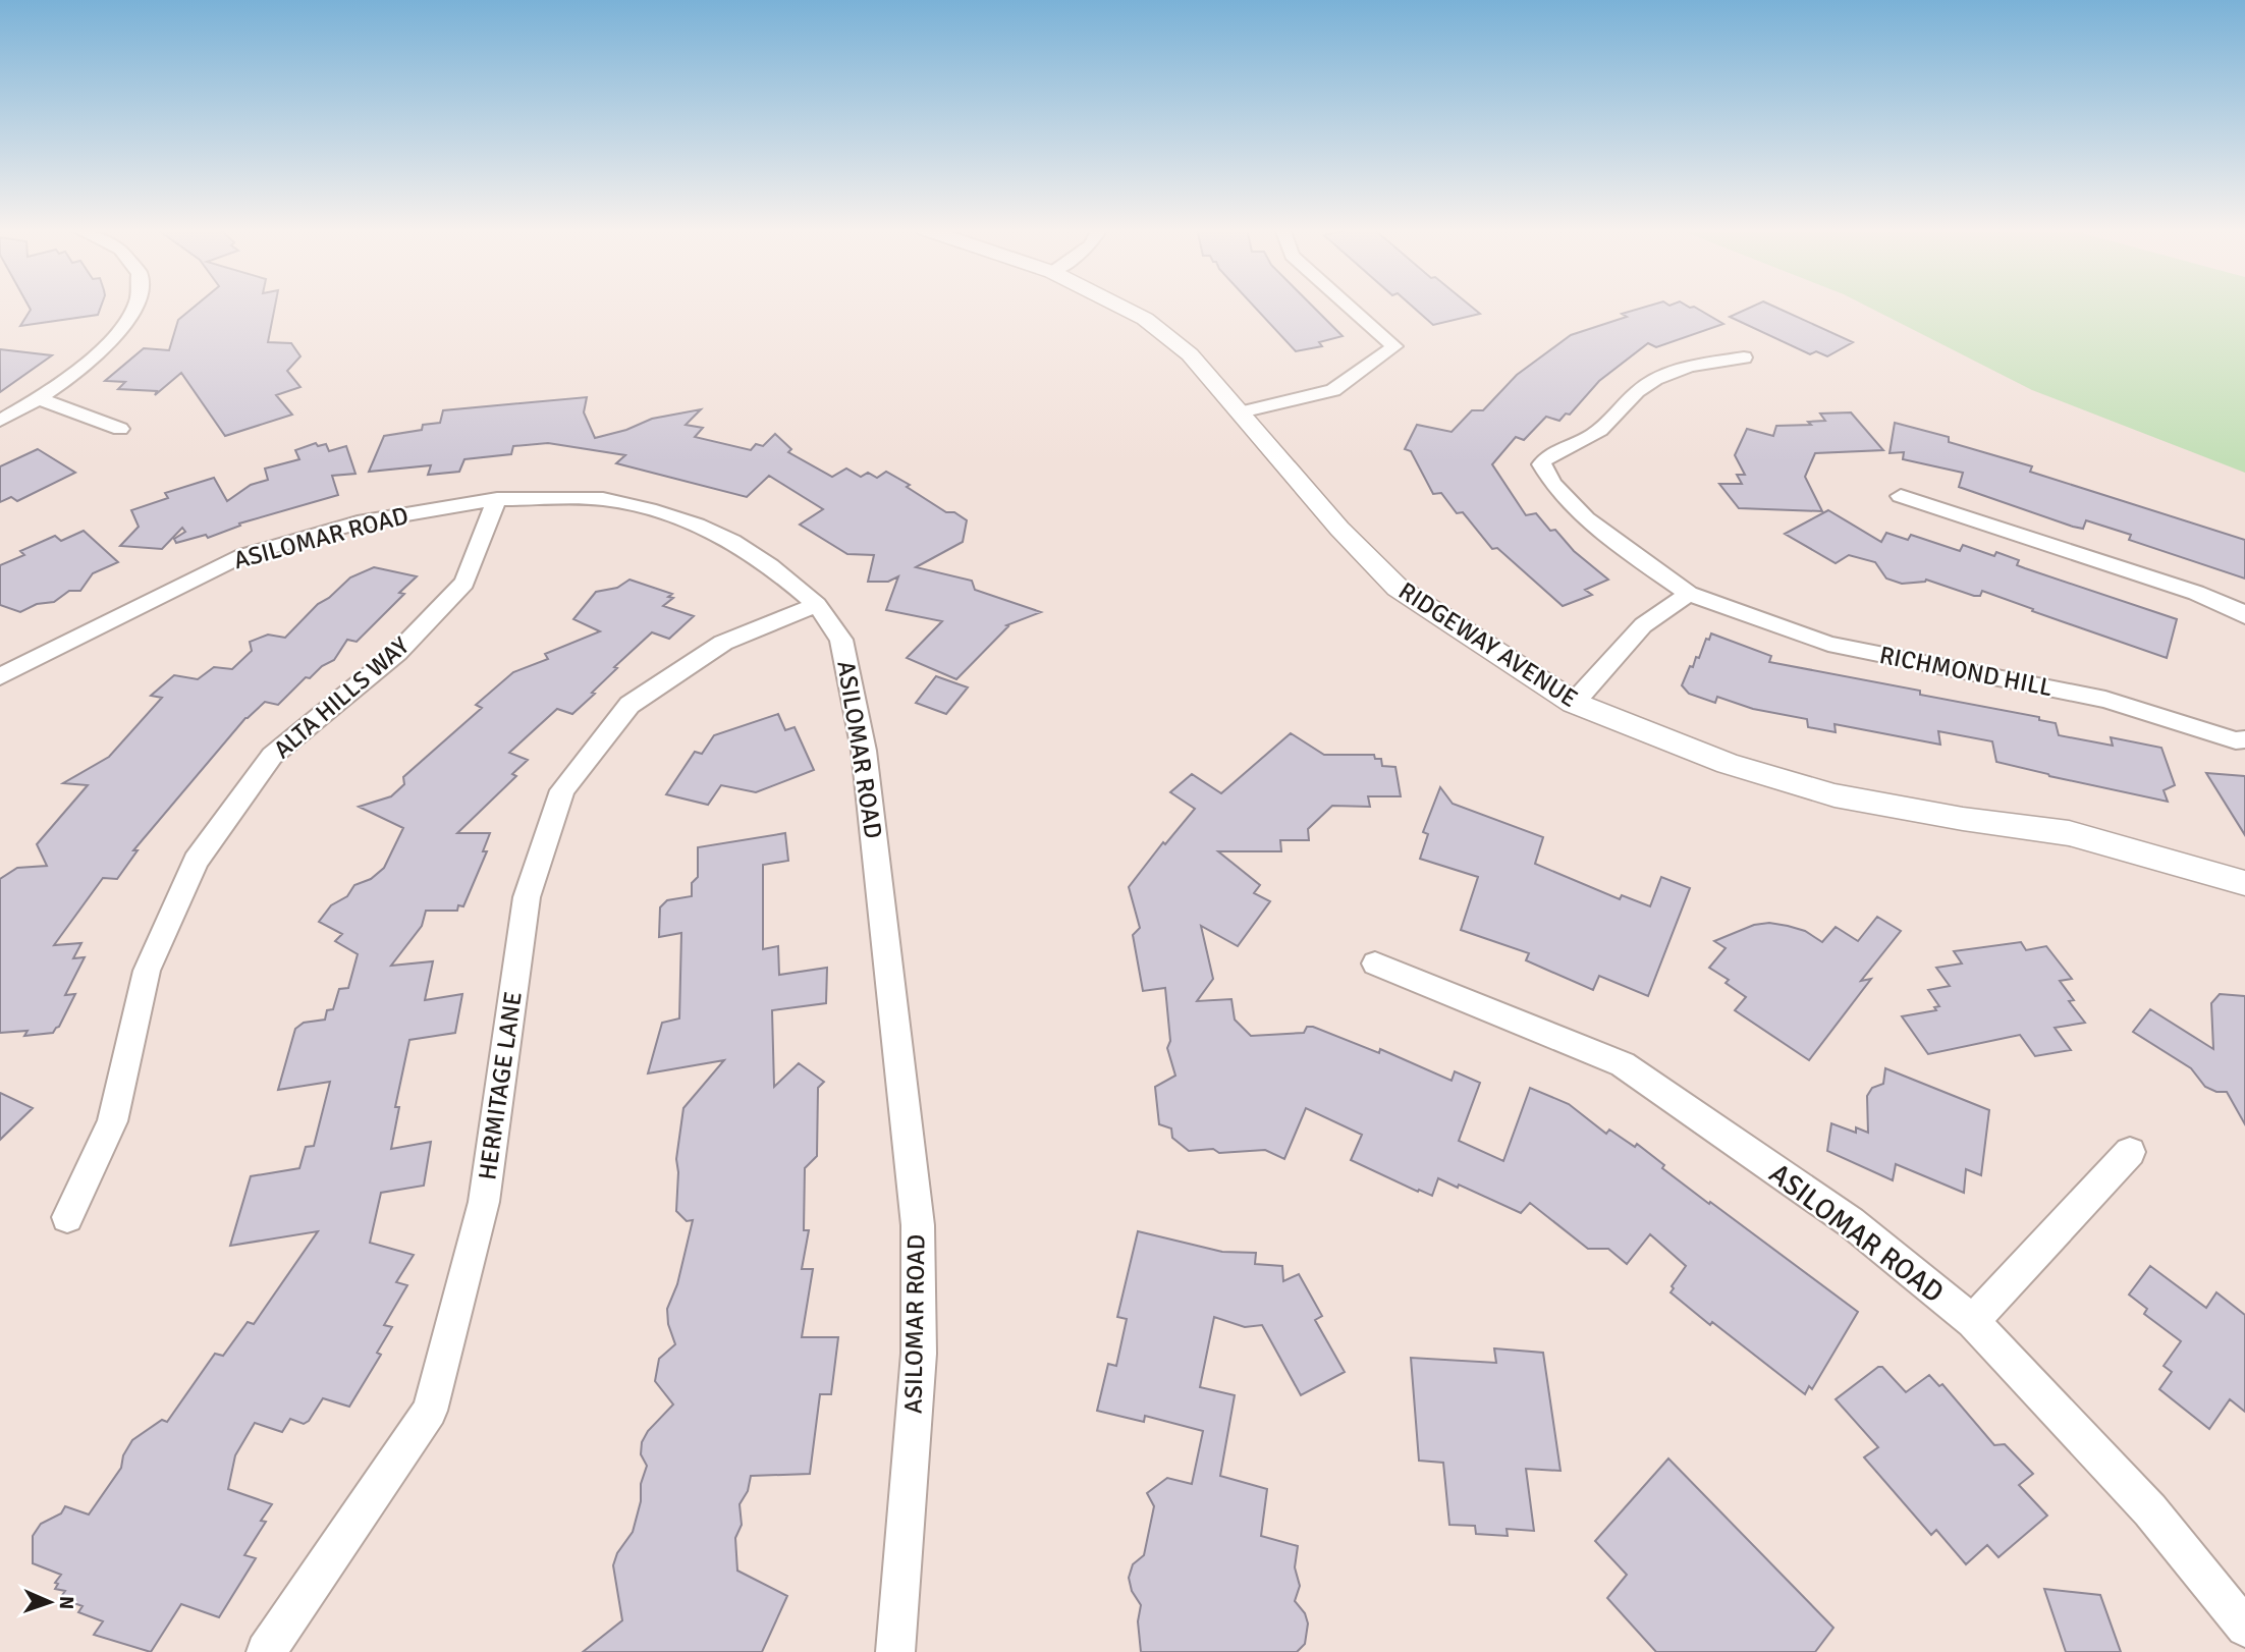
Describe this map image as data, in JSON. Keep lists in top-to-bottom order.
{
  "streets": {
    "street": [
      "ASILOMAR ROAD",
      "RIDGEWAY AVENUE",
      "RICHMOND HILL",
      "ALTA HILLS WAY",
      "HERMITAGE LANE"
    ]
  },
  "crossings": [
    ["ASILOMAR ROAD", "ALTA HILLS WAY"],
    ["ASILOMAR ROAD", "HERMITAGE LANE"]
  ],
  "north": "right"
}
